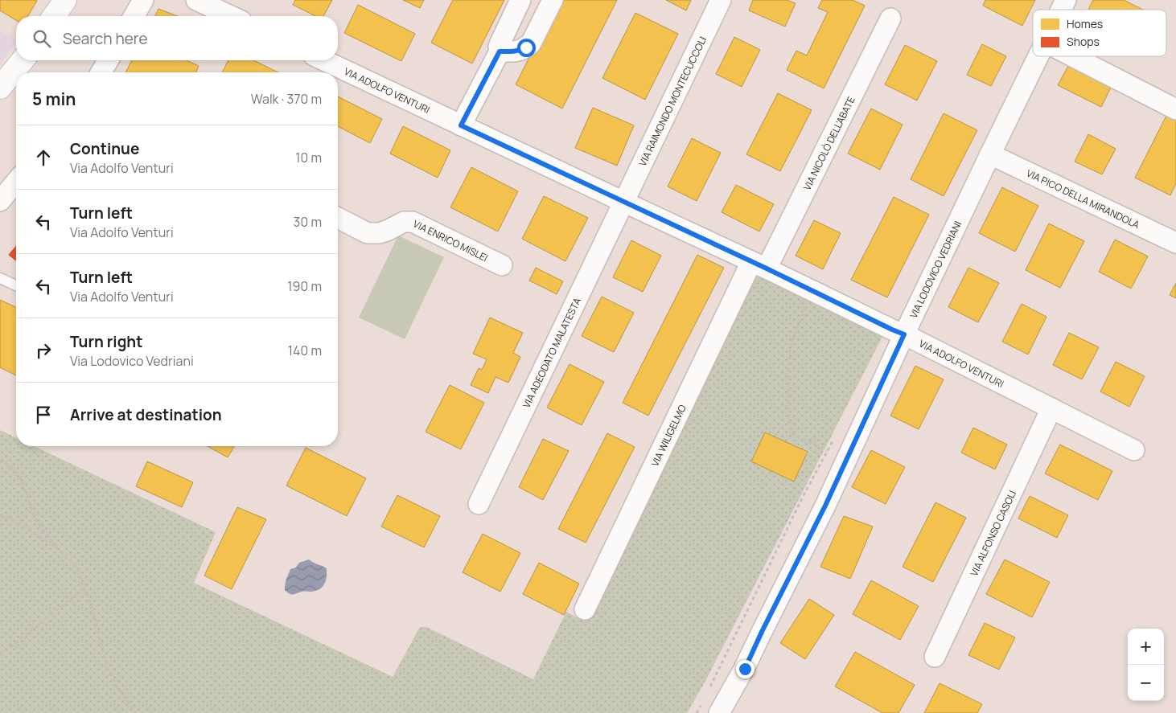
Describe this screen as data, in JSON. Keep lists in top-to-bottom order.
{
  "streets": {
    "street": [
      "VIA ADOLFO VENTURI",
      "VIA RAIMONDO MONTECUCCOLI",
      "VIA NICOLÒ DELL'ABATE",
      "VIA PICO DELLA MIRANDOLA",
      "VIA ENRICO MISLEI",
      "VIA LODOVICO VEDRIANI",
      "VIA ADEODATO MALATESTA",
      "VIA WILIGELMO",
      "VIA ALFONSO CASOLI"
    ]
  },
  "crossings": [
    ["VIA ADOLFO VENTURI", "VIA RAIMONDO MONTECUCCOLI"],
    ["VIA ADOLFO VENTURI", "VIA NICOLÒ DELL'ABATE"],
    ["VIA ADOLFO VENTURI", "VIA LODOVICO VEDRIANI"],
    ["VIA ADOLFO VENTURI", "VIA ADEODATO MALATESTA"],
    ["VIA ADOLFO VENTURI", "VIA WILIGELMO"],
    ["VIA ADOLFO VENTURI", "VIA ALFONSO CASOLI"],
    ["VIA RAIMONDO MONTECUCCOLI", "VIA ADEODATO MALATESTA"],
    ["VIA NICOLÒ DELL'ABATE", "VIA WILIGELMO"],
    ["VIA PICO DELLA MIRANDOLA", "VIA LODOVICO VEDRIANI"]
  ],
  "legend": ["Homes", "Shops"],
  "page": {
    "search": "Search here",
    "heading": ["5 min", "Walk · 370 m"],
    "list": [
      ["Continue", "Via Adolfo Venturi", "10 m"],
      ["Turn left", "Via Adolfo Venturi", "30 m"],
      ["Turn left", "Via Adolfo Venturi", "190 m"],
      ["Turn right", "Via Lodovico Vedriani", "140 m"],
      "Arrive at destination"
    ],
    "map_buttons": ["+", "−"]
  }
}
